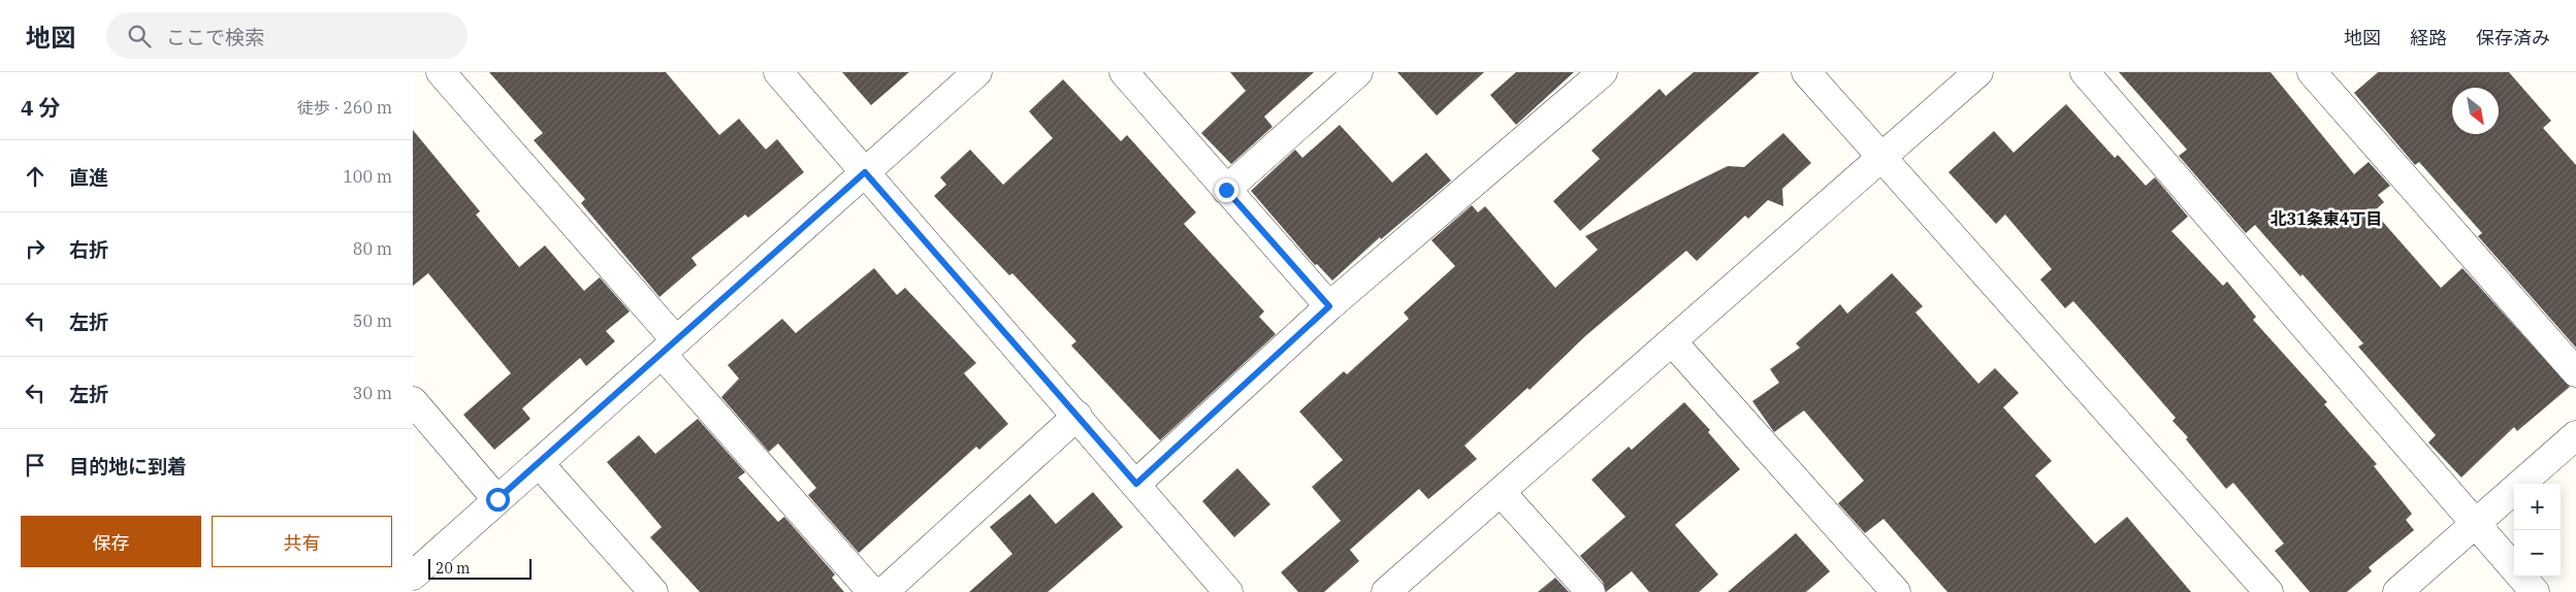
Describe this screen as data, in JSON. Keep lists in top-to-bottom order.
{
  "districts": ["北31条東4丁目"],
  "scale_bar": "20 m",
  "north": "bottom right",
  "page": {
    "header": "地図",
    "search": "ここで検索",
    "nav": ["地図", "経路", "保存済み"],
    "heading": ["4 分", "徒歩 · 260 m"],
    "list": [
      ["直進", "100 m"],
      ["右折", "80 m"],
      ["左折", "50 m"],
      ["左折", "30 m"],
      "目的地に到着"
    ],
    "map_buttons": ["+", "−"],
    "buttons": ["保存", "共有"],
    "scale": "20 m"
  }
}
